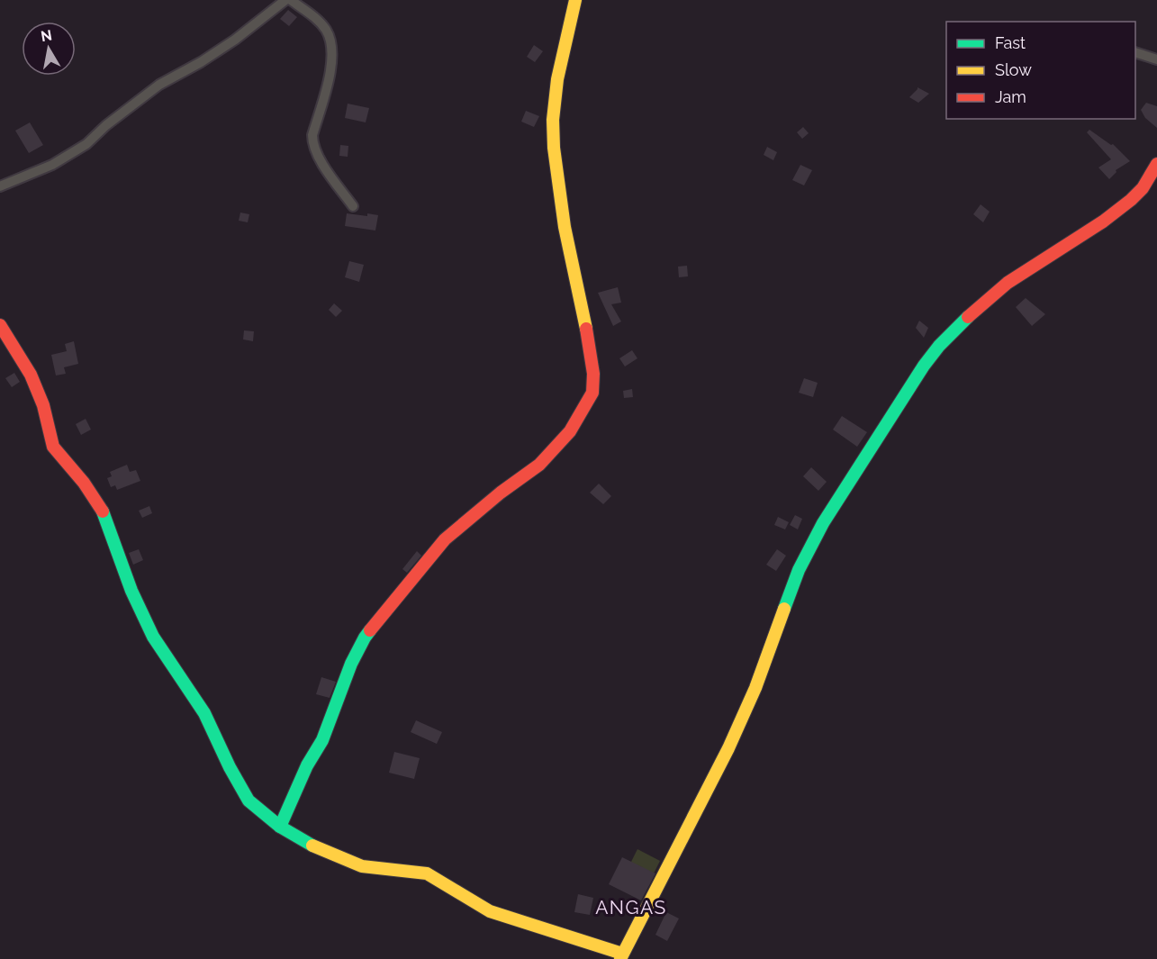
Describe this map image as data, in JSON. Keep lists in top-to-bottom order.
{
  "districts": ["ANGAS"],
  "legend": ["Fast", "Slow", "Jam"],
  "north": "top"
}
